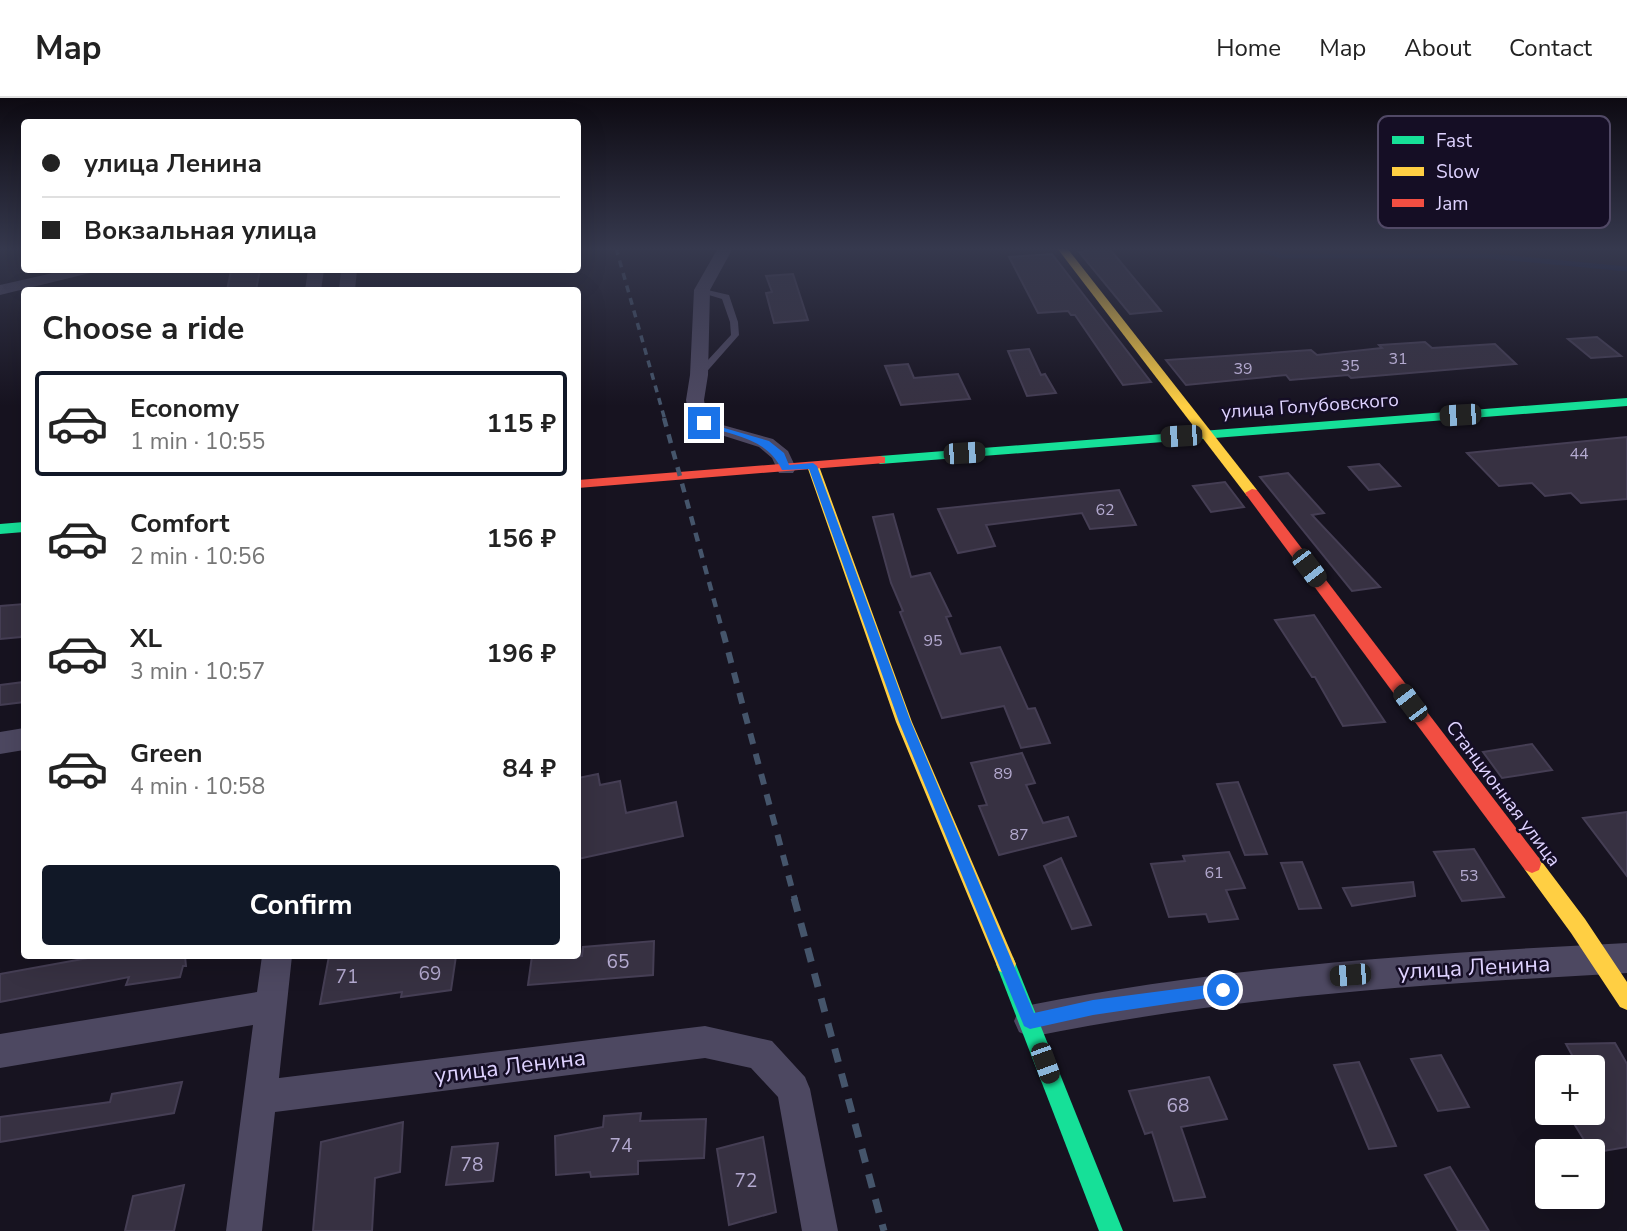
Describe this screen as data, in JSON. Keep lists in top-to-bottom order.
{
  "streets": {
    "street": ["улица Голубовского", "Станционная улица", "улица Ленина"]
  },
  "crossings": [
    ["улица Голубовского", "Станционная улица"],
    ["Станционная улица", "улица Ленина"]
  ],
  "house_numbers": [
    "31",
    "35",
    "39",
    "44",
    "62",
    "95",
    "89",
    "87",
    "61",
    "53",
    "65",
    "69",
    "71",
    "68",
    "74",
    "78",
    "72"
  ],
  "legend": ["Fast", "Slow", "Jam"],
  "page": {
    "header": "Map",
    "nav": [
      "Home",
      "Map",
      "About",
      "Contact"
    ],
    "banner": ["улица Ленина", "Вокзальная улица"],
    "heading": "Choose a ride",
    "list": [
      {
        "name": "Economy",
        "note": "1 min · 10:55",
        "value": "115 ₽"
      },
      {
        "name": "Comfort",
        "note": "2 min · 10:56",
        "value": "156 ₽"
      },
      {
        "name": "XL",
        "note": "3 min · 10:57",
        "value": "196 ₽"
      },
      {
        "name": "Green",
        "note": "4 min · 10:58",
        "value": "84 ₽"
      }
    ],
    "buttons": "Confirm",
    "map_buttons": ["+", "−"]
  }
}
